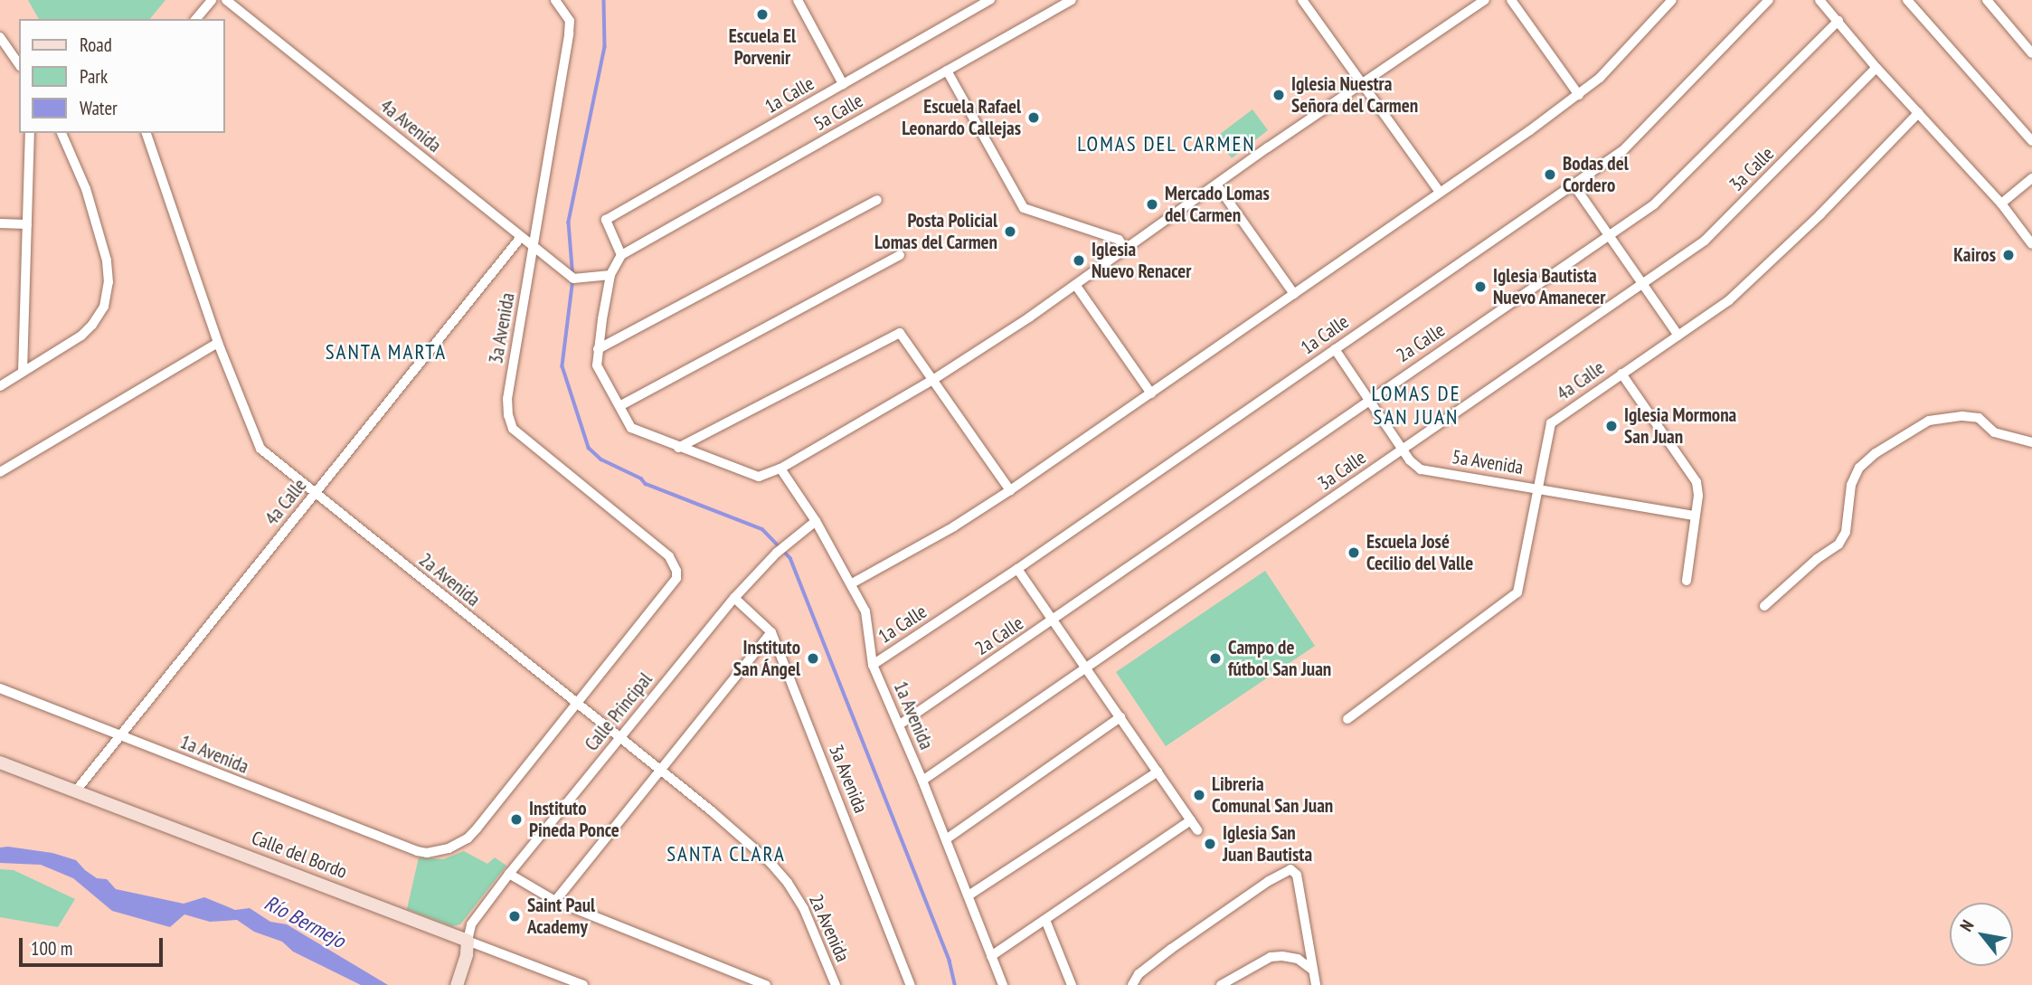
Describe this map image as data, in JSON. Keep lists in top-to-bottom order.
{
  "streets": {
    "street": [
      "1a Calle",
      "5a Calle",
      "4a Avenida",
      "3a Calle",
      "3a Avenida",
      "2a Calle",
      "4a Calle",
      "5a Avenida",
      "2a Avenida",
      "Calle Principal",
      "1a Avenida",
      "Calle del Bordo"
    ]
  },
  "crossings": [
    ["1a Calle", "5a Calle"],
    ["1a Calle", "5a Avenida"],
    ["1a Calle", "1a Avenida"],
    ["4a Avenida", "3a Avenida"],
    ["4a Avenida", "4a Calle"],
    ["3a Calle", "5a Avenida"],
    ["3a Calle", "1a Avenida"],
    ["3a Avenida", "2a Avenida"],
    ["3a Avenida", "Calle Principal"],
    ["3a Avenida", "1a Avenida"],
    ["2a Calle", "5a Avenida"],
    ["2a Calle", "1a Avenida"],
    ["4a Calle", "5a Avenida"],
    ["4a Calle", "2a Avenida"],
    ["4a Calle", "1a Avenida"],
    ["4a Calle", "Calle del Bordo"],
    ["2a Avenida", "Calle Principal"],
    ["2a Avenida", "1a Avenida"],
    ["Calle Principal", "1a Avenida"],
    ["Calle Principal", "Calle del Bordo"]
  ],
  "districts": [
    "LOMAS DEL CARMEN",
    "SANTA MARTA",
    "LOMAS DE SAN JUAN",
    "SANTA CLARA"
  ],
  "water": ["Río Bermejo"],
  "places": [
    "Escuela El Porvenir",
    "Iglesia Nuestra Señora del Carmen",
    "Escuela Rafael Leonardo Callejas",
    "Bodas del Cordero",
    "Mercado Lomas del Carmen",
    "Posta Policial Lomas del Carmen",
    "Kairos",
    "Iglesia Nuevo Renacer",
    "Iglesia Bautista Nuevo Amanecer",
    "Iglesia Mormona San Juan",
    "Escuela José Cecilio del Valle",
    "Instituto San Ángel",
    "Campo de fútbol San Juan",
    "Libreria Comunal San Juan",
    "Instituto Pineda Ponce",
    "Iglesia San Juan Bautista",
    "Saint Paul Academy"
  ],
  "legend": ["Road", "Park", "Water"],
  "scale_bar": "100 m",
  "north": "top left"
}
